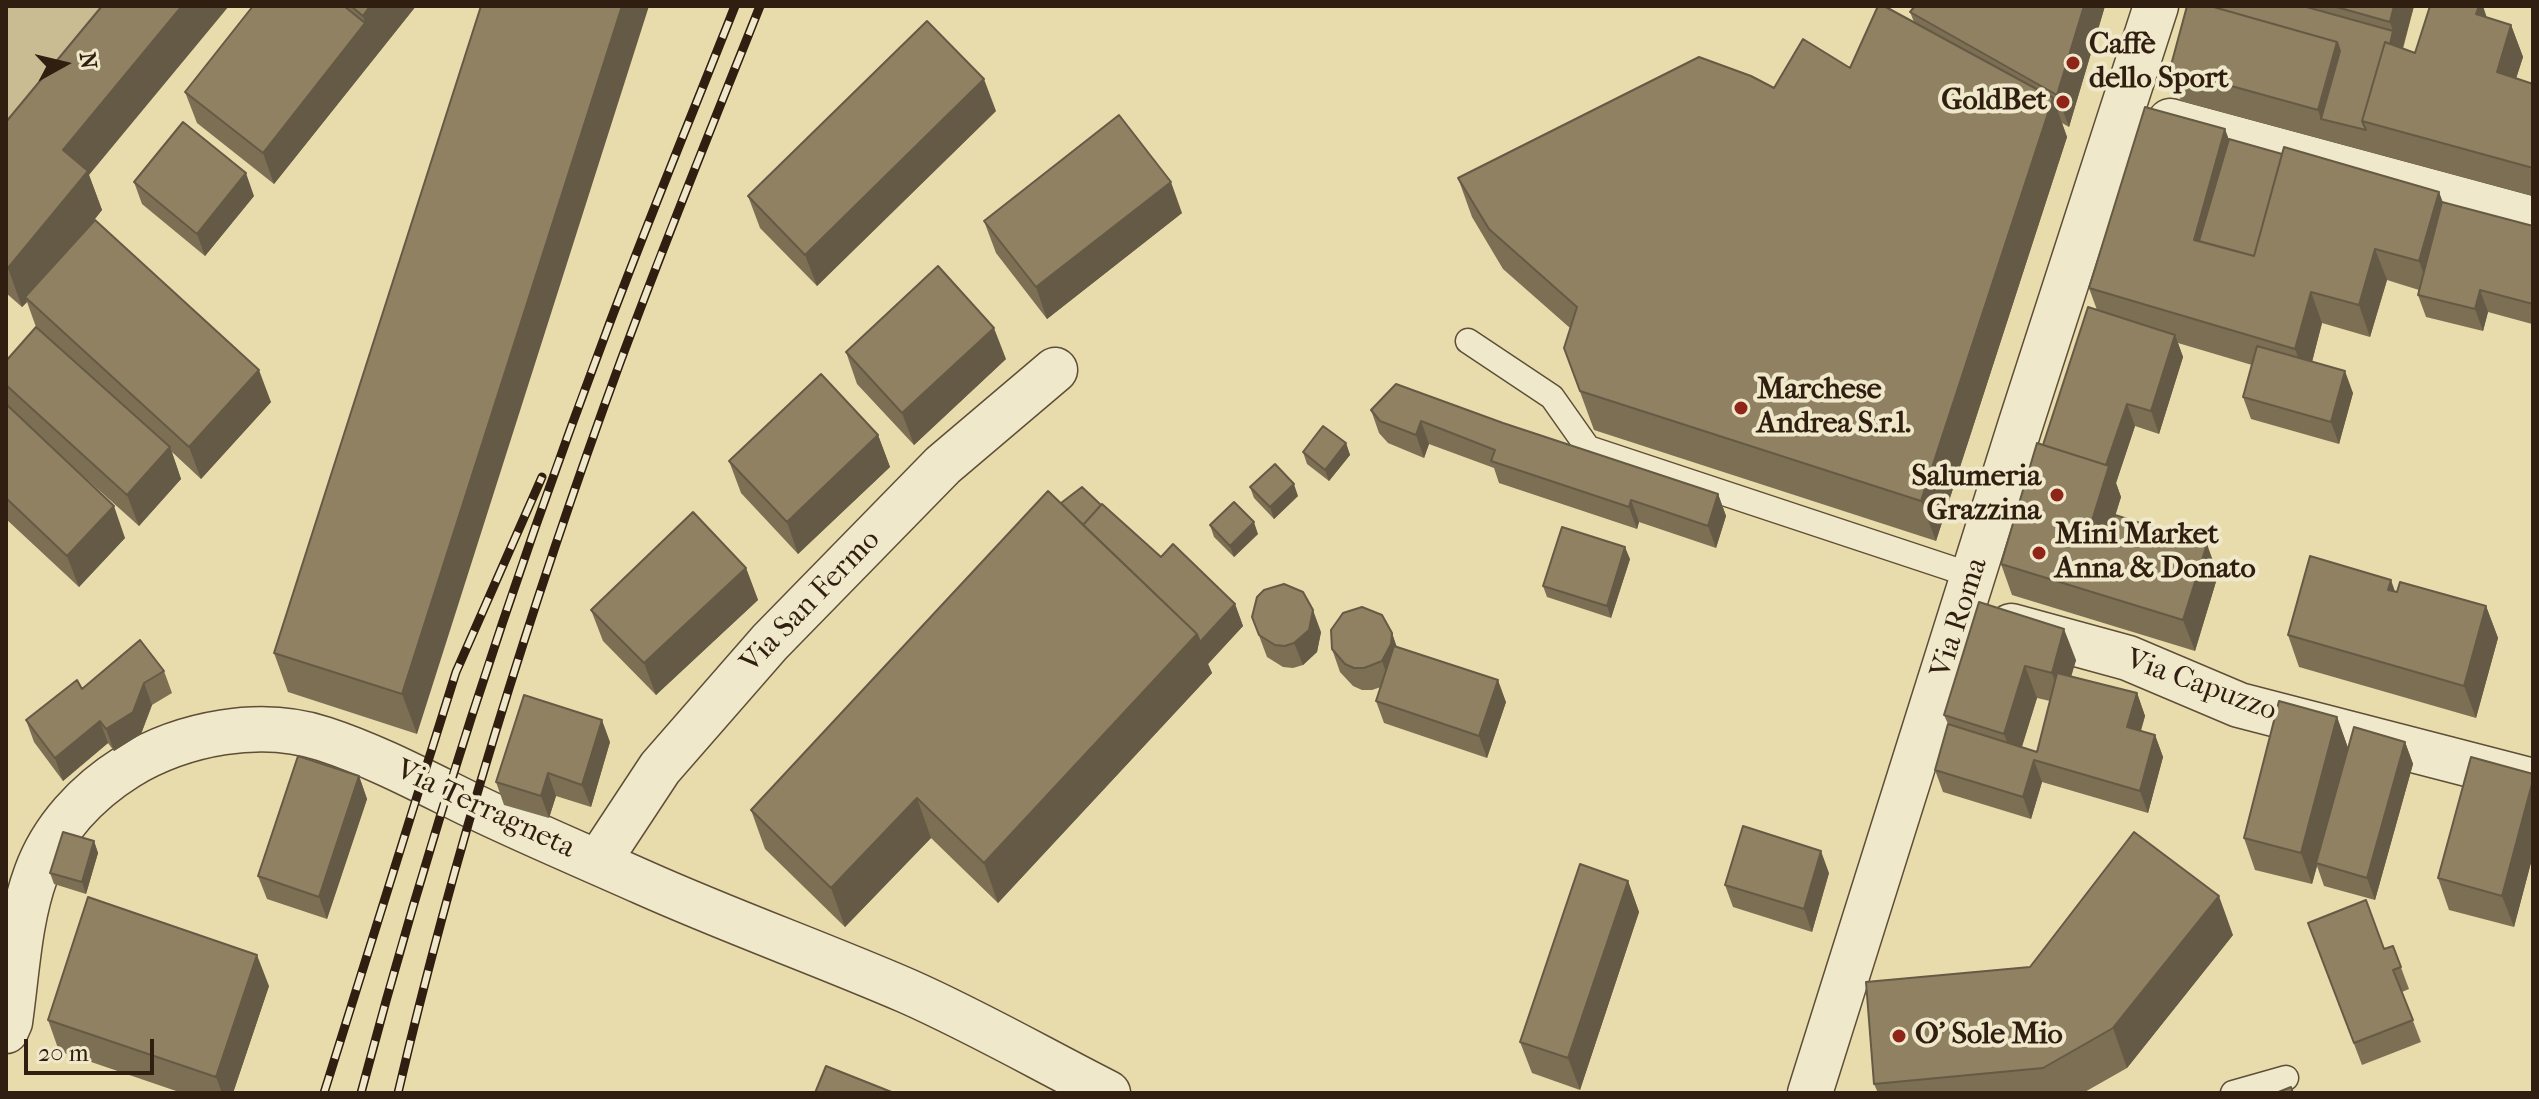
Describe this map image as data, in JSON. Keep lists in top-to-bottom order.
{
  "streets": {
    "street": [
      "Via San Fermo",
      "Via Roma",
      "Via Capuzzo",
      "Via Terragneta"
    ]
  },
  "crossings": [
    ["Via San Fermo", "Via Terragneta"],
    ["Via Roma", "Via Capuzzo"]
  ],
  "places": [
    "Caffè dello Sport",
    "GoldBet",
    "Marchese Andrea S.r.l.",
    "Salumeria Grazzina",
    "Mini Market Anna & Donato",
    "O' Sole Mio"
  ],
  "scale_bar": "20 m",
  "north": "right"
}
